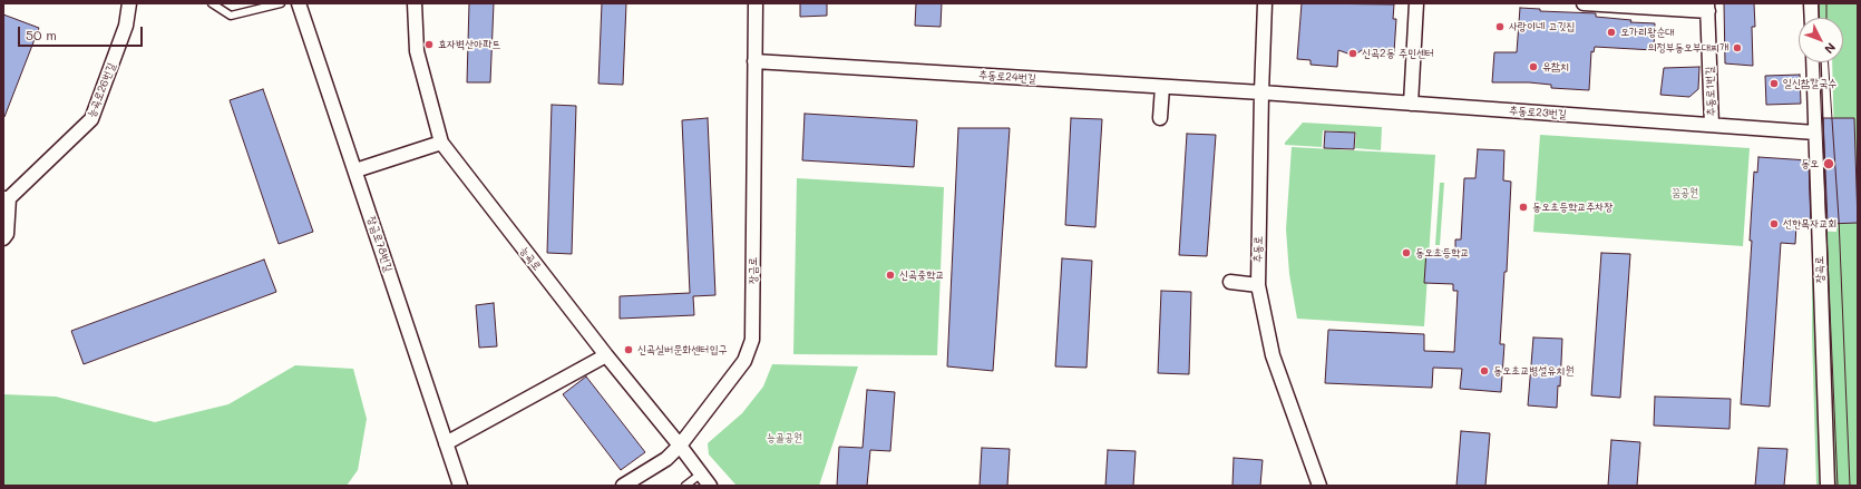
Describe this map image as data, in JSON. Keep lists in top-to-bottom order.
{
  "streets": {
    "street": [
      "추동로24번길",
      "능곡로26번길",
      "추동로1번길",
      "추동로23번길",
      "장금로78번길",
      "추동로",
      "능곡로",
      "장곡로",
      "장금로"
    ]
  },
  "crossings": [
    ["추동로24번길", "추동로23번길"],
    ["추동로24번길", "추동로"],
    ["추동로24번길", "장금로"],
    ["추동로1번길", "추동로23번길"],
    ["추동로23번길", "추동로"],
    ["추동로23번길", "장곡로"],
    ["능곡로", "장금로"]
  ],
  "parks": ["꿈공원", "능골공원"],
  "places": [
    "사랑이네 고깃집",
    "오가리왕순대",
    "효자벽산아파트",
    "의정부동오부대찌개",
    "신곡2동 주민센터",
    "유참치",
    "일신참칼국수",
    "동오",
    "동오초등학교주차장",
    "선한목자교회",
    "동오초등학교",
    "신곡중학교",
    "신곡실버문화센터입구",
    "동오초교병설유치원"
  ],
  "scale_bar": "50 m",
  "north": "bottom right"
}
